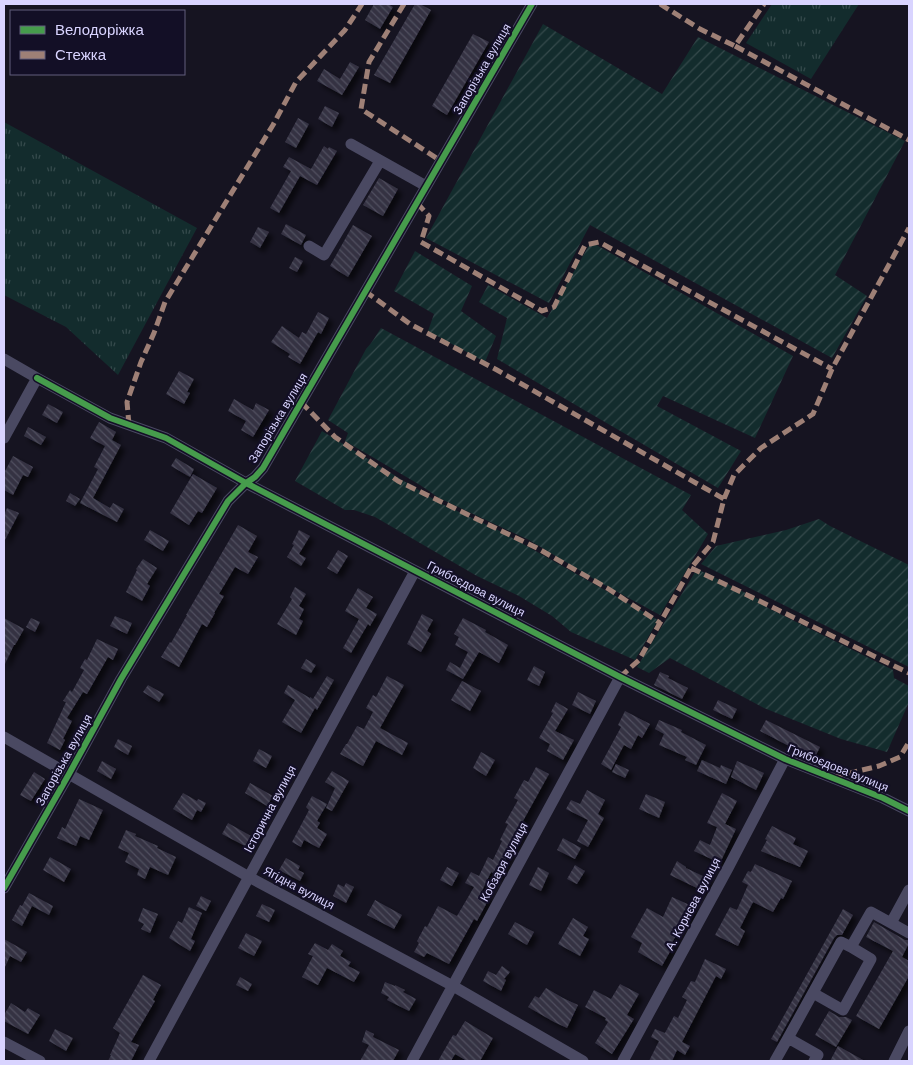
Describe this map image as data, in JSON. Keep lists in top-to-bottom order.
{
  "streets": {
    "street": [
      "Запорізька вулиця",
      "Грибоєдова вулиця",
      "Історична вулиця",
      "Кобзаря вулиця",
      "Ягідна вулиця",
      "А. Корнєва вулиця"
    ]
  },
  "crossings": [
    ["Запорізька вулиця", "Грибоєдова вулиця"],
    ["Запорізька вулиця", "Ягідна вулиця"],
    ["Грибоєдова вулиця", "Історична вулиця"],
    ["Грибоєдова вулиця", "Кобзаря вулиця"],
    ["Грибоєдова вулиця", "А. Корнєва вулиця"],
    ["Історична вулиця", "Ягідна вулиця"],
    ["Кобзаря вулиця", "Ягідна вулиця"]
  ],
  "legend": ["Велодоріжка", "Стежка"]
}
